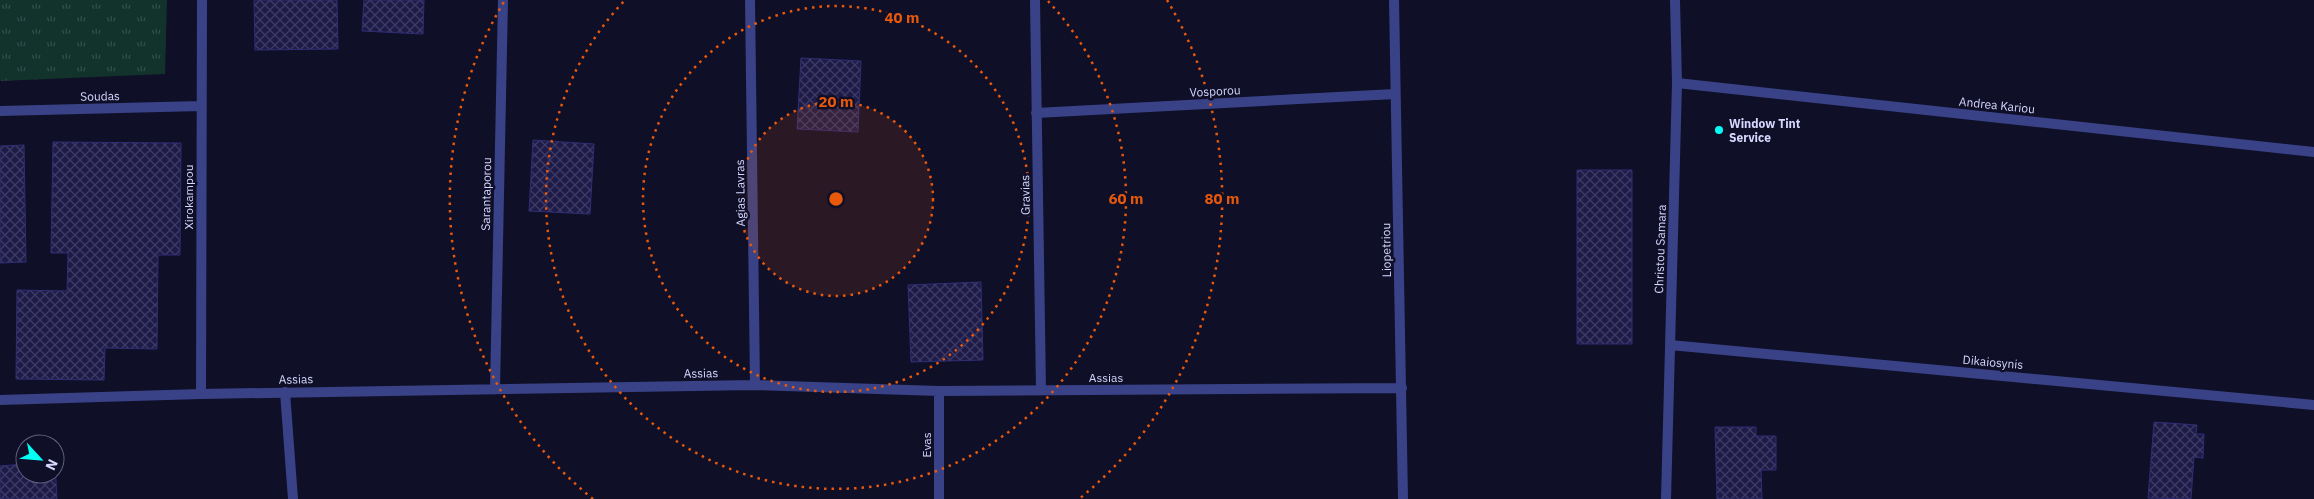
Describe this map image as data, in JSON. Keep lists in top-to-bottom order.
{
  "streets": {
    "street": [
      "Vosporou",
      "Soudas",
      "Andrea Kariou",
      "Agias Lavras",
      "Sarantaporou",
      "Gravias",
      "Xirokampou",
      "Christou Samara",
      "Liopetriou",
      "Dikaiosynis",
      "Assias",
      "Evas"
    ]
  },
  "crossings": [
    ["Vosporou", "Gravias"],
    ["Vosporou", "Liopetriou"],
    ["Soudas", "Xirokampou"],
    ["Andrea Kariou", "Christou Samara"],
    ["Agias Lavras", "Assias"],
    ["Sarantaporou", "Assias"],
    ["Gravias", "Assias"],
    ["Xirokampou", "Assias"],
    ["Christou Samara", "Dikaiosynis"],
    ["Liopetriou", "Assias"],
    ["Assias", "Evas"]
  ],
  "places": ["Window Tint Service"],
  "north": "bottom right",
  "rings": [
    "40 m",
    "20 m",
    "60 m",
    "80 m"
  ]
}
